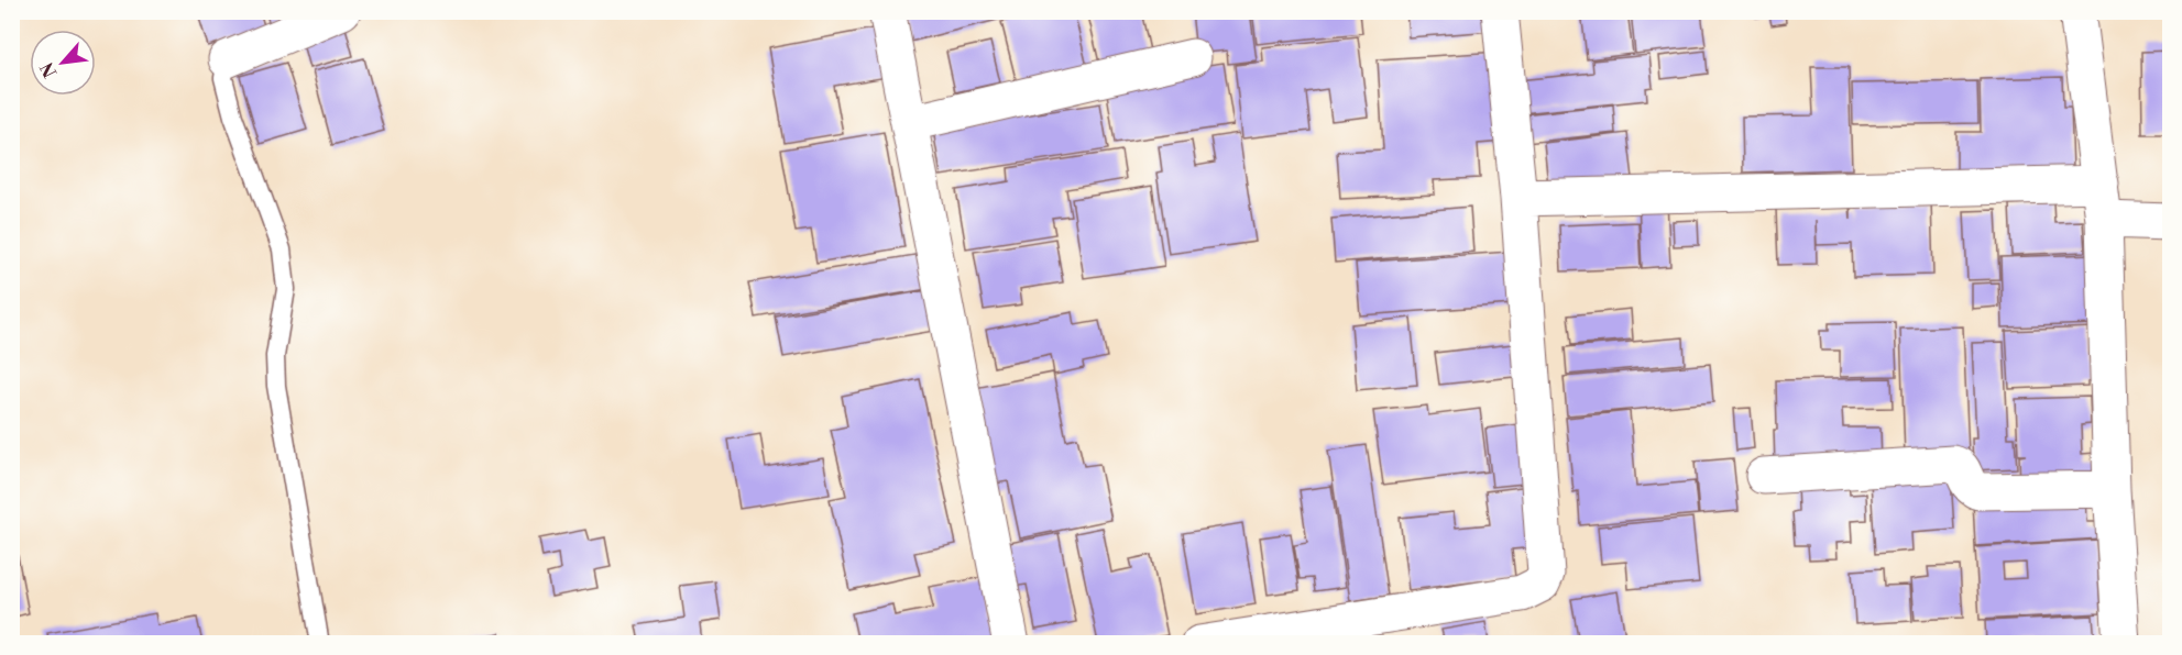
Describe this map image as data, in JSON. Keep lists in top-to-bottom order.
{
  "north": "bottom left"
}
